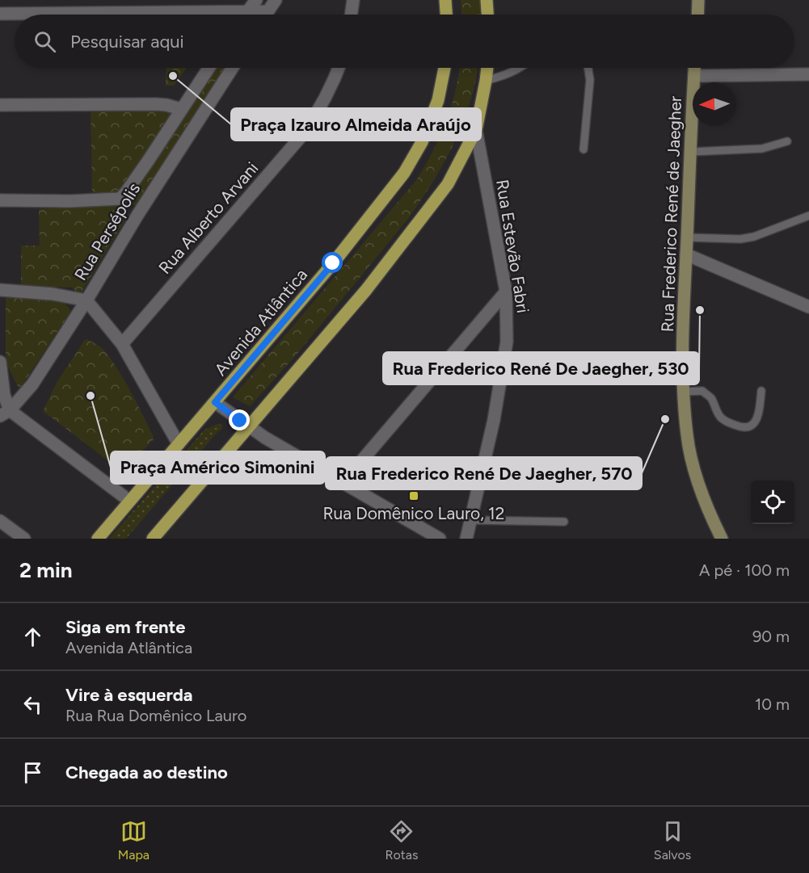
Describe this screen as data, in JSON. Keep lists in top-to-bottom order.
{
  "streets": {
    "main road": ["Rua Frederico René de Jaegher", "Avenida Atlântica"],
    "street": ["Rua Alberto Arvani", "Rua Persépolis", "Rua Estevão Fabri"]
  },
  "places": {
    "other": [
      "Praça Izauro Almeida Araújo",
      "Rua Frederico René De Jaegher, 530",
      "Praça Américo Simonini",
      "Rua Frederico René De Jaegher, 570"
    ],
    "transit": ["Rua Domênico Lauro, 12"]
  },
  "north": "left",
  "page": {
    "search": "Pesquisar aqui",
    "heading": ["2 min", "A pé · 100 m"],
    "list": [
      ["Siga em frente", "Avenida Atlântica", "90 m"],
      ["Vire à esquerda", "Rua Rua Domênico Lauro", "10 m"],
      "Chegada ao destino"
    ],
    "nav": ["Mapa", "Rotas", "Salvos"]
  }
}
